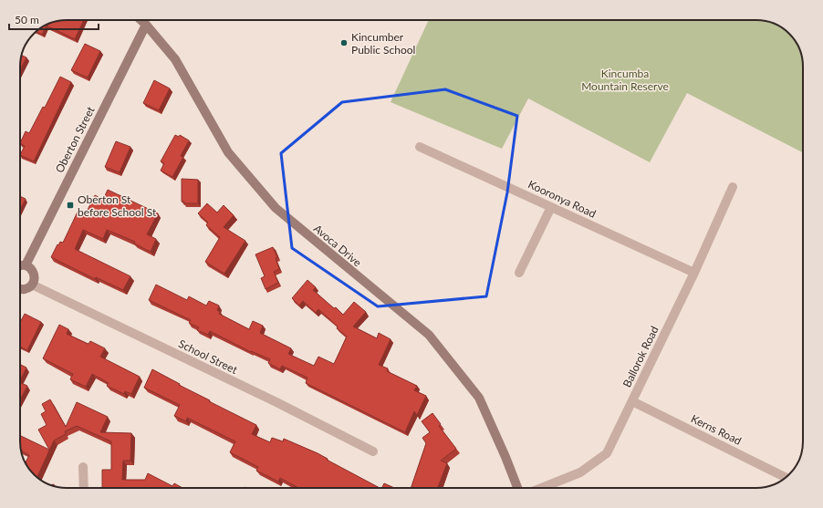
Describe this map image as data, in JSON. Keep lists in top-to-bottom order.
{
  "streets": {
    "main road": ["Oberton Street", "Avoca Drive"],
    "street": [
      "Kooronya Road",
      "School Street",
      "Ballorok Road",
      "Kerns Road"
    ]
  },
  "crossings": [
    ["Oberton Street", "Avoca Drive"],
    ["Kooronya Road", "Ballorok Road"],
    ["Ballorok Road", "Kerns Road"]
  ],
  "parks": ["Kincumba Mountain Reserve"],
  "places": {
    "other": ["Kincumber Public School"],
    "transit": ["Oberton St before School St"]
  },
  "scale_bar": "50 m"
}
